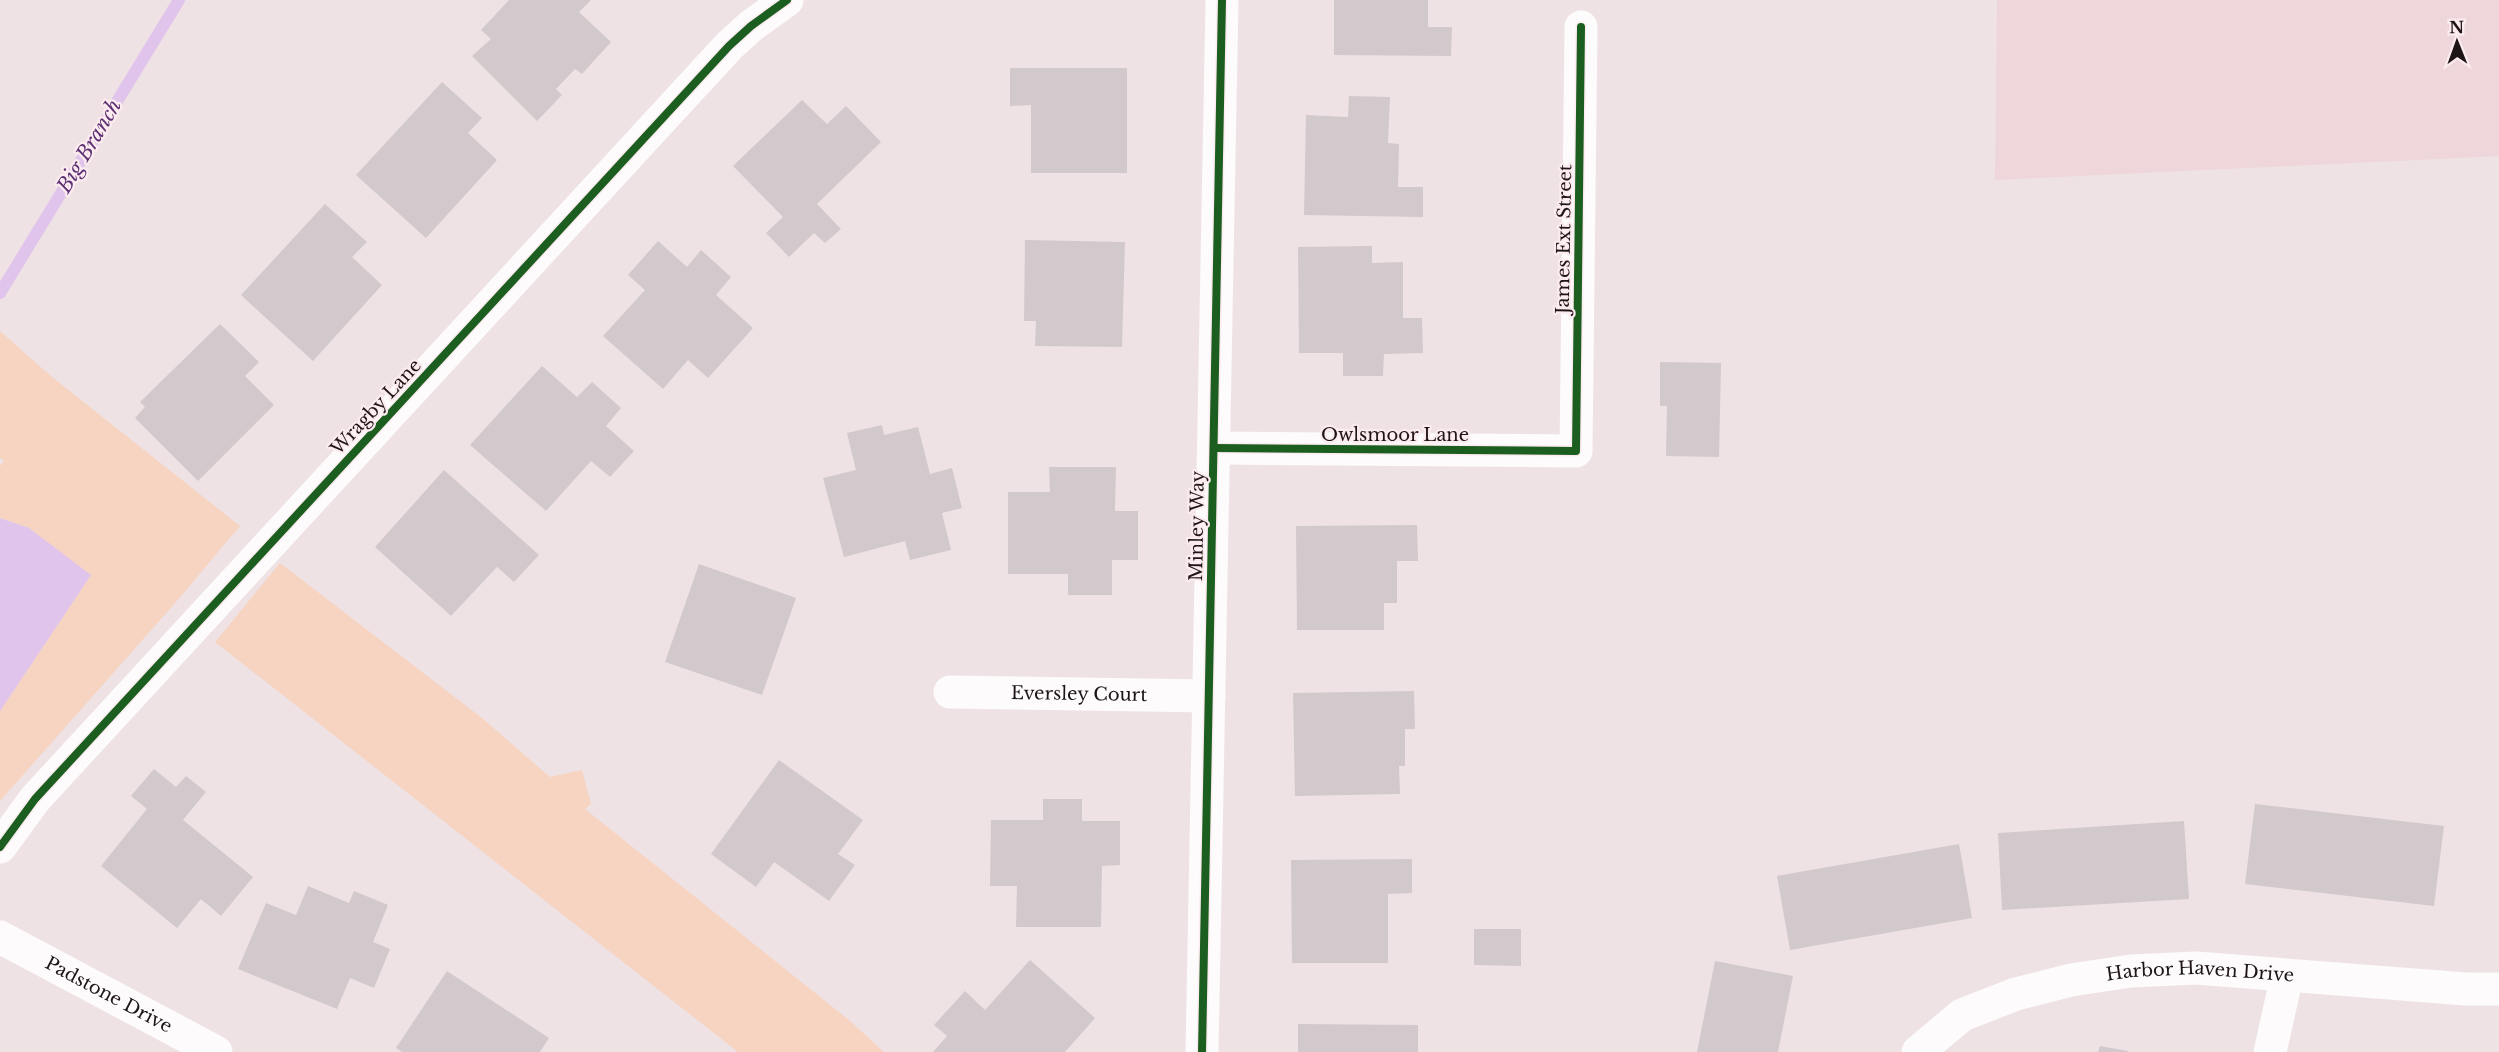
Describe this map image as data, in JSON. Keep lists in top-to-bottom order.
{
  "streets": {
    "street": [
      "James Ext Street",
      "Wragby Lane",
      "Owlsmoor Lane",
      "Minley Way",
      "Eversley Court",
      "Harbor Haven Drive",
      "Padstone Drive"
    ]
  },
  "crossings": [
    ["James Ext Street", "Owlsmoor Lane"],
    ["Owlsmoor Lane", "Minley Way"],
    ["Minley Way", "Eversley Court"]
  ],
  "water": ["Big Branch"],
  "north": "top"
}
